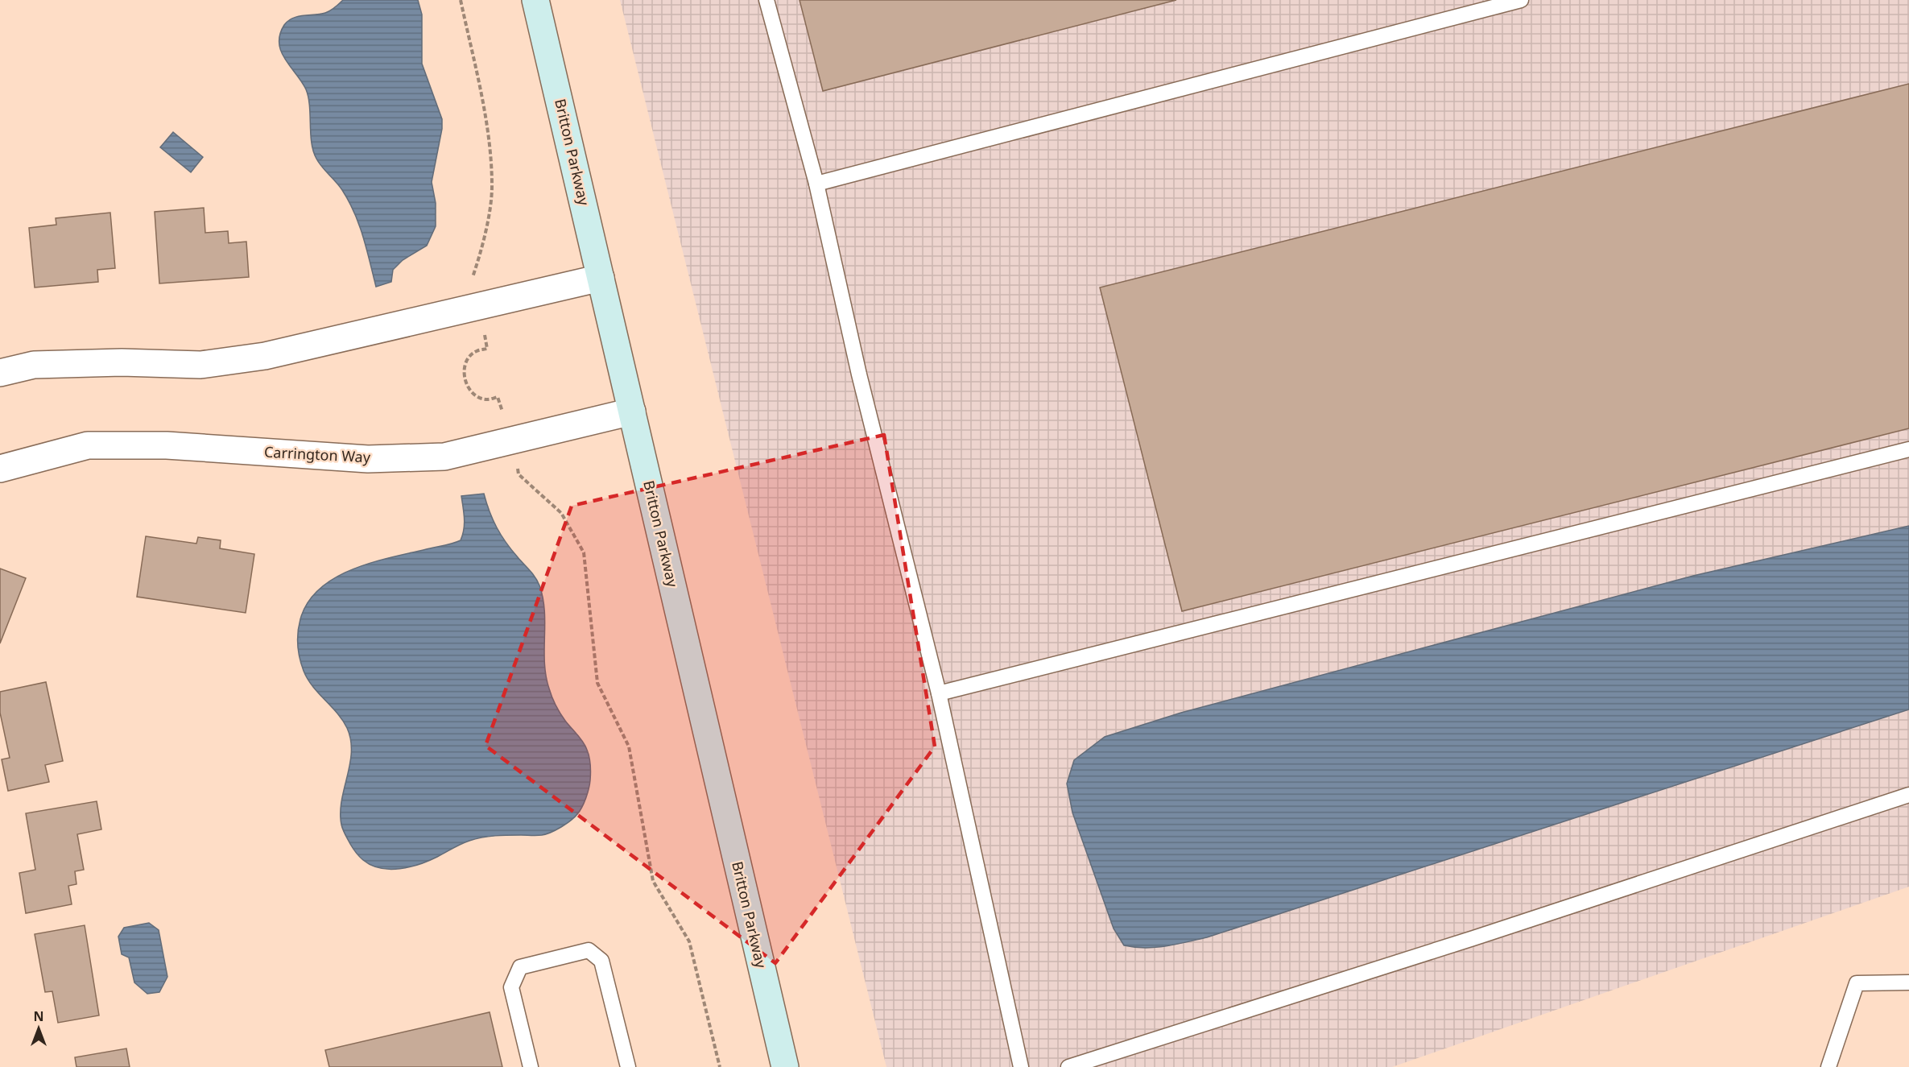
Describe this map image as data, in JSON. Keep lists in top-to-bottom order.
{
  "streets": {
    "main road": ["Britton Parkway"],
    "street": ["Carrington Way"]
  },
  "crossings": [
    ["Britton Parkway", "Carrington Way"]
  ],
  "north": "top"
}
